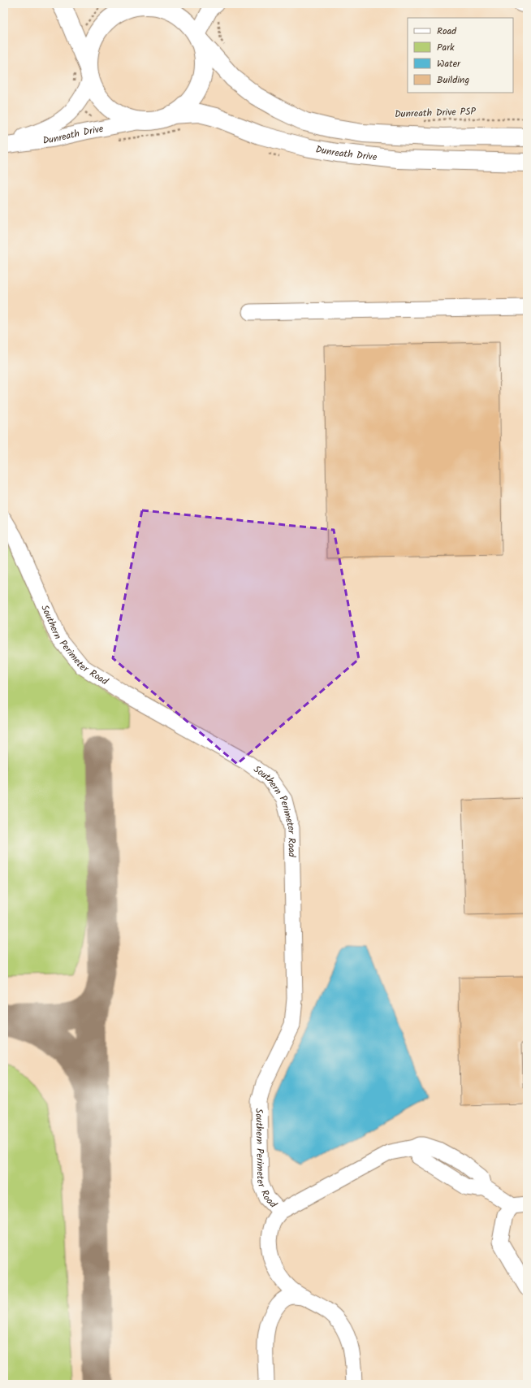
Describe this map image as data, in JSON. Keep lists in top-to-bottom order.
{
  "streets": {
    "main road": ["Dunreath Drive"],
    "street": ["Southern Perimeter Road"],
    "path": ["Dunreath Drive PSP"]
  },
  "legend": [
    "Road",
    "Park",
    "Water",
    "Building"
  ]
}
